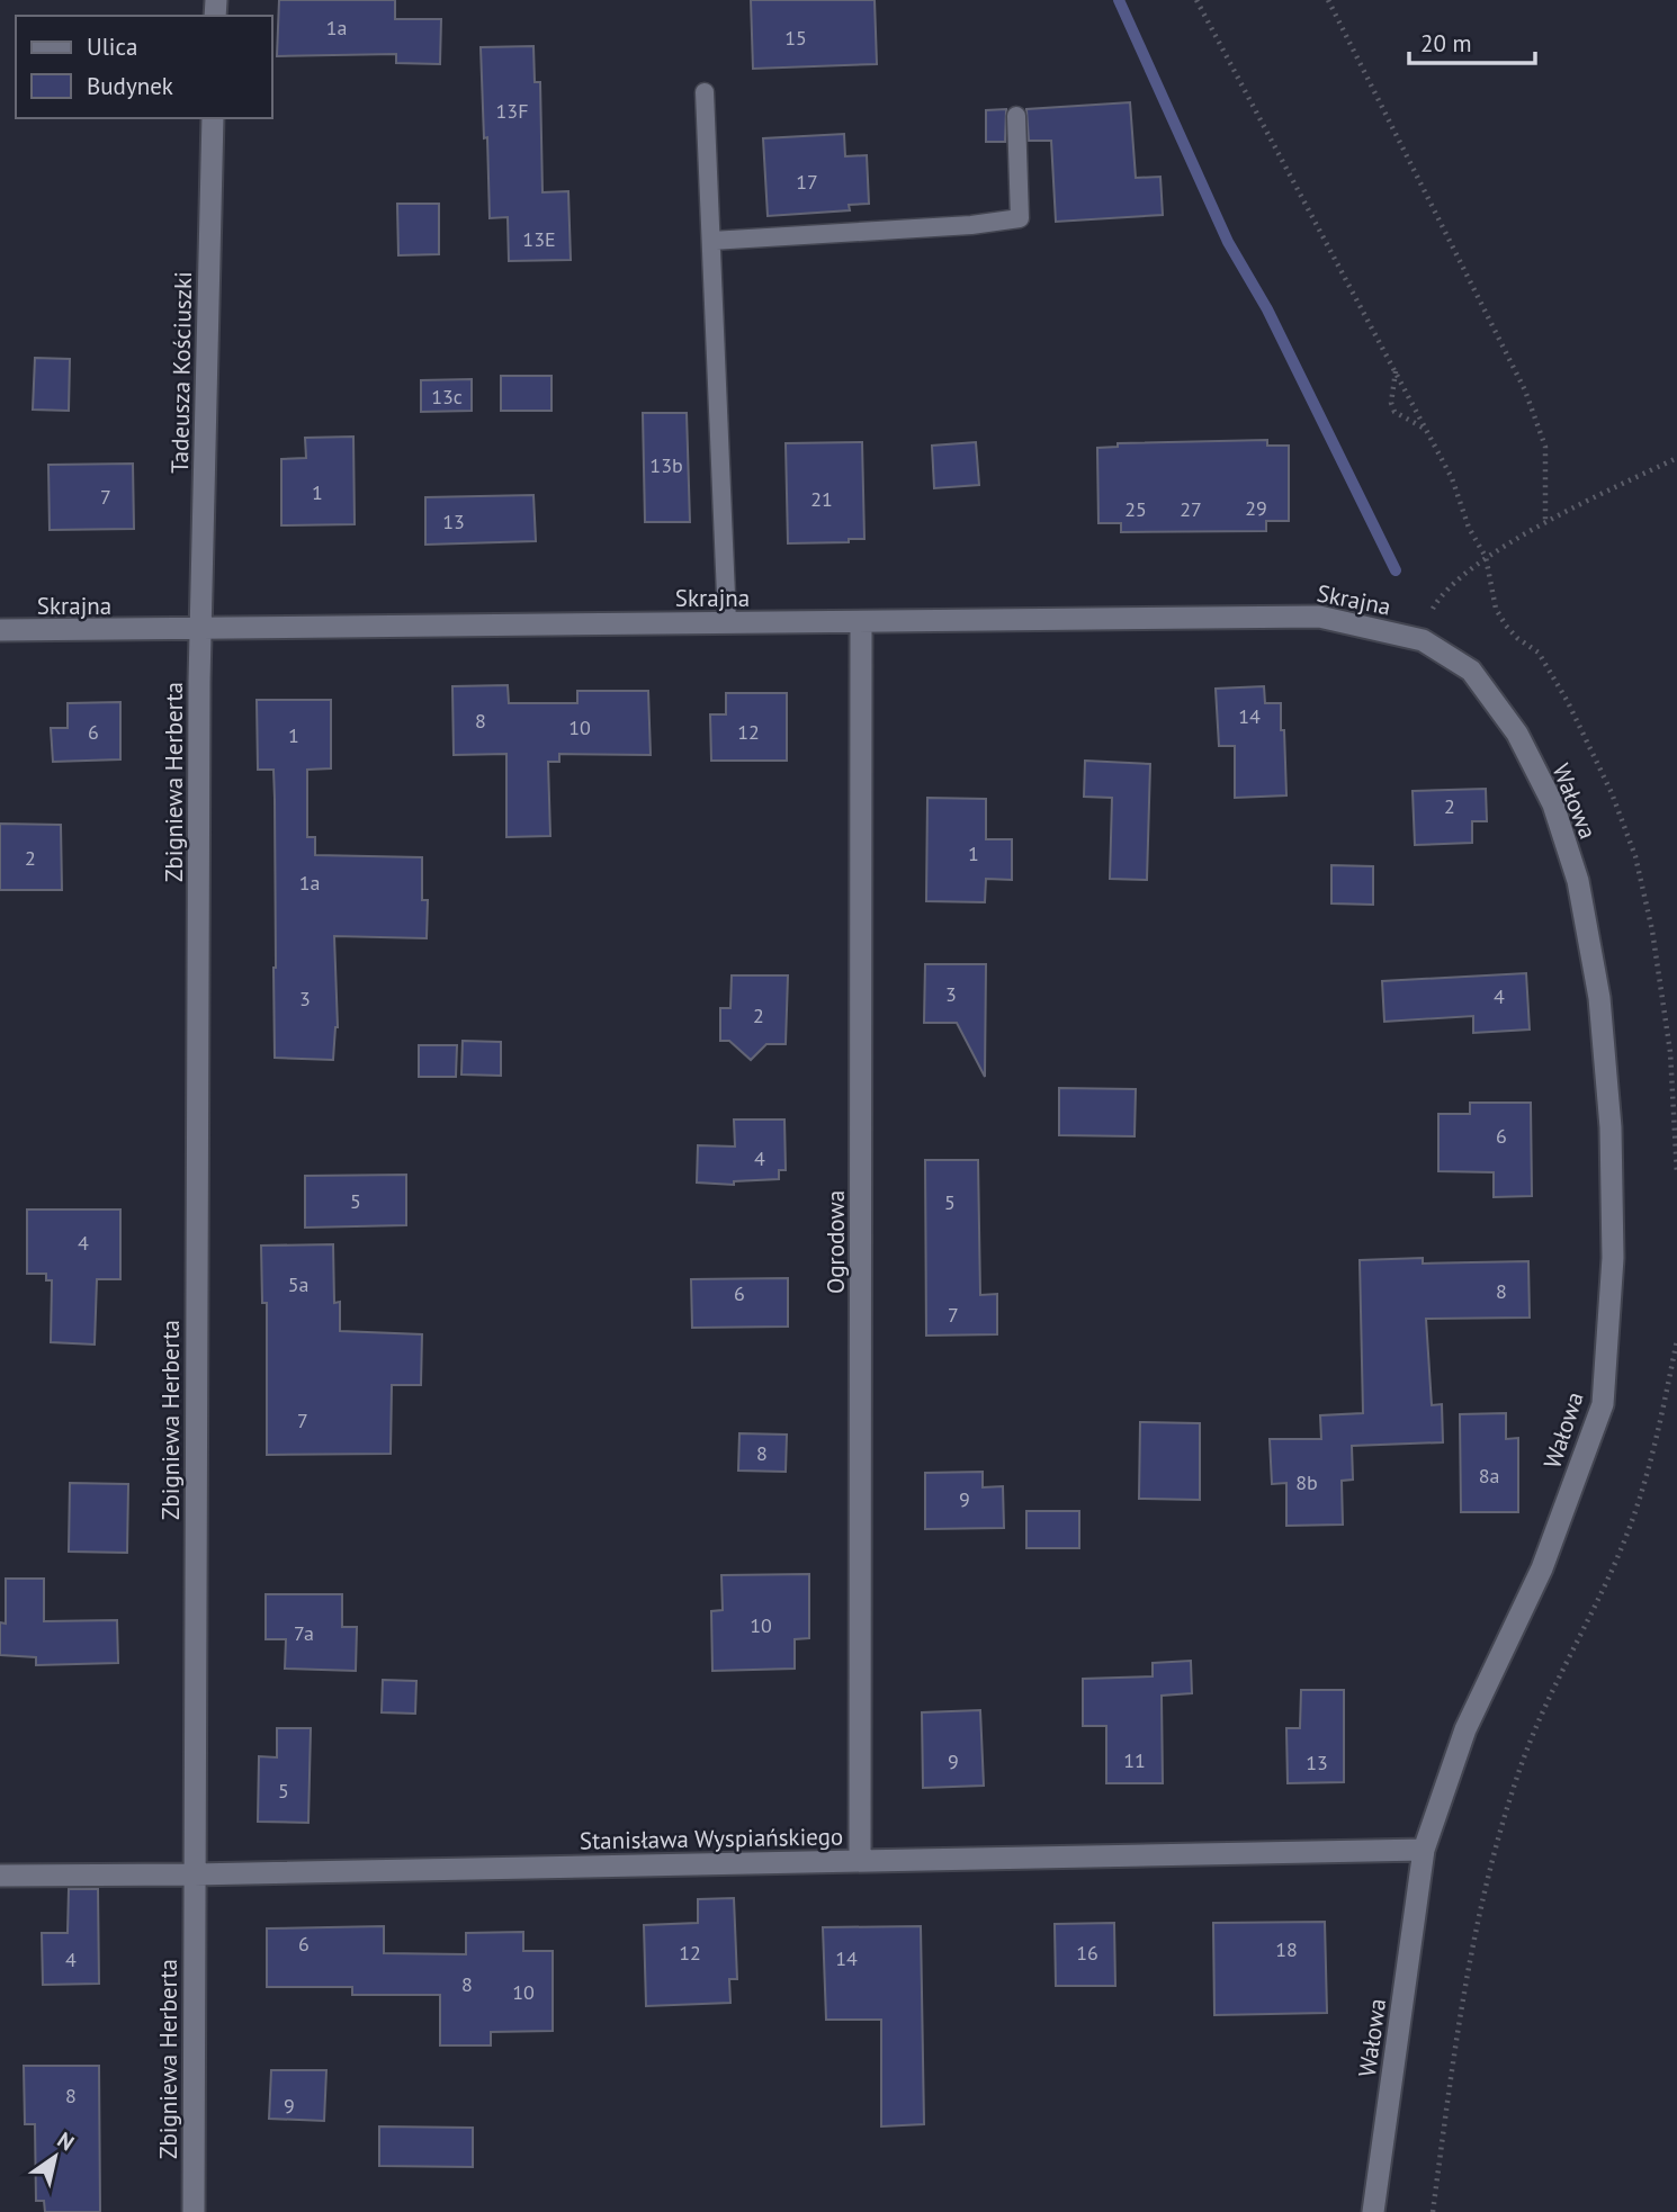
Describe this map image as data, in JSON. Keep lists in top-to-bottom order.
{
  "streets": {
    "street": [
      "Tadeusza Kościuszki",
      "Skrajna",
      "Zbigniewa Herberta",
      "Wałowa",
      "Ogrodowa",
      "Stanisława Wyspiańskiego"
    ]
  },
  "crossings": [
    ["Tadeusza Kościuszki", "Skrajna"],
    ["Tadeusza Kościuszki", "Zbigniewa Herberta"],
    ["Skrajna", "Zbigniewa Herberta"],
    ["Skrajna", "Wałowa"],
    ["Skrajna", "Ogrodowa"],
    ["Zbigniewa Herberta", "Stanisława Wyspiańskiego"],
    ["Wałowa", "Stanisława Wyspiańskiego"],
    ["Ogrodowa", "Stanisława Wyspiańskiego"]
  ],
  "house_numbers": [
    "1a",
    "15",
    "13F",
    "17",
    "13E",
    "13c",
    "13b",
    "1",
    "7",
    "21",
    "29",
    "25",
    "27",
    "13",
    "14",
    "8",
    "10",
    "6",
    "12",
    "1",
    "2",
    "1",
    "2",
    "1a",
    "3",
    "4",
    "3",
    "2",
    "6",
    "4",
    "5",
    "5",
    "4",
    "5a",
    "8",
    "6",
    "7",
    "7",
    "8",
    "8a",
    "8b",
    "9",
    "10",
    "7a",
    "11",
    "9",
    "13",
    "5",
    "6",
    "18",
    "12",
    "16",
    "14",
    "4",
    "8",
    "10",
    "8",
    "9"
  ],
  "legend": ["Ulica", "Budynek"],
  "scale_bar": "20 m",
  "north": "top right"
}
